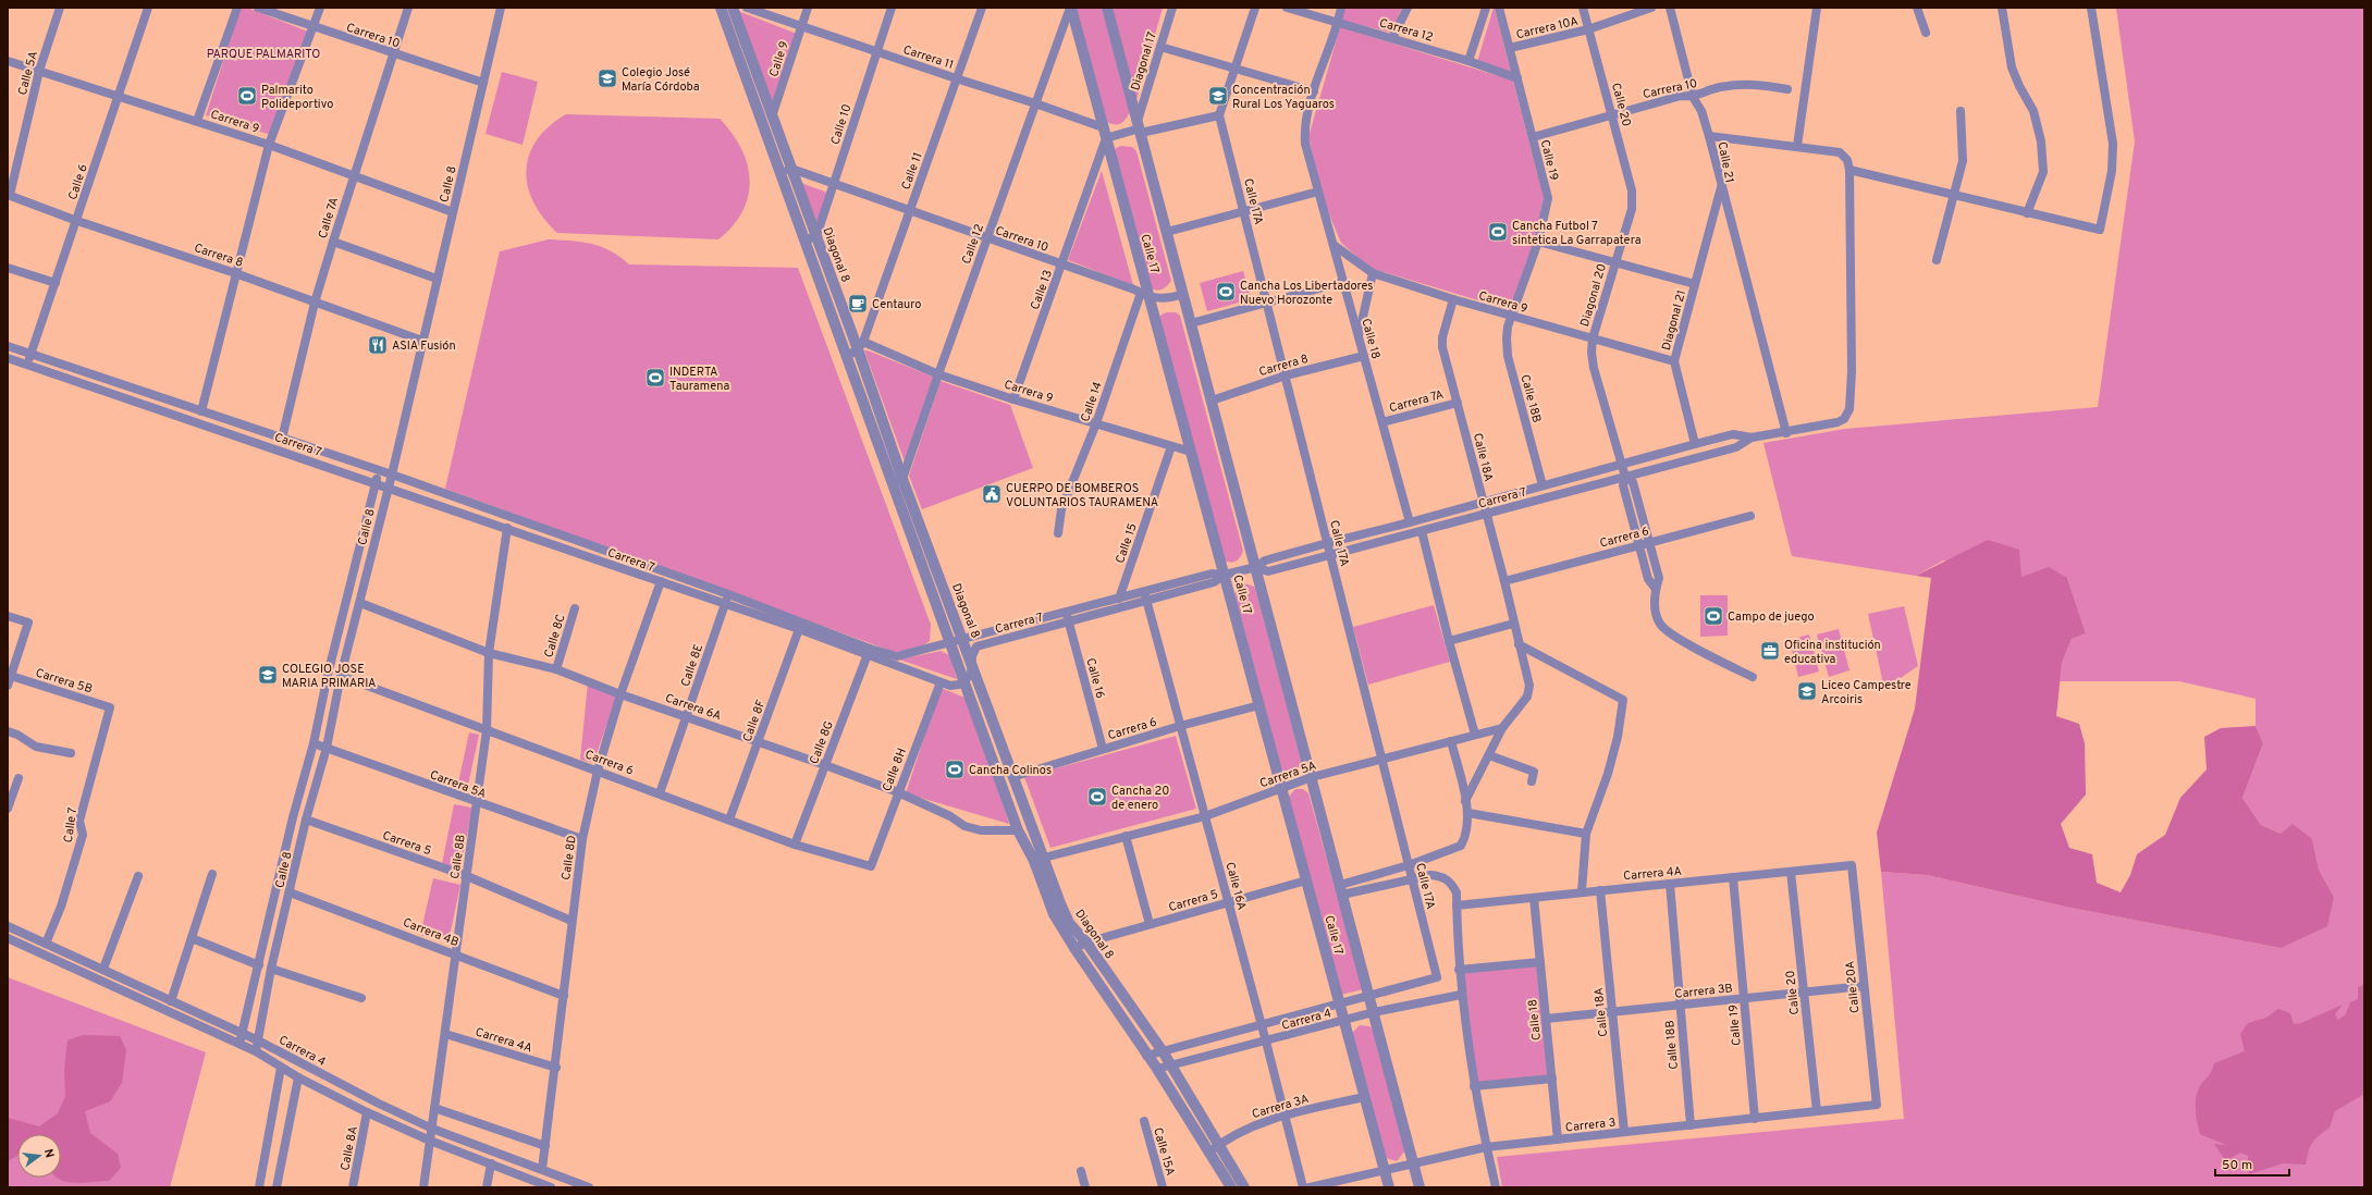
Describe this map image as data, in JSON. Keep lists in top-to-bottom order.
{
  "streets": {
    "street": [
      "Carrera 10A",
      "Carrera 12",
      "Carrera 10",
      "Carrera 11",
      "Calle 9",
      "Diagonal 17",
      "Calle 5A",
      "Calle 20",
      "Carrera 9",
      "Calle 10",
      "Calle 19",
      "Calle 21",
      "Calle 11",
      "Calle 6",
      "Calle 8",
      "Calle 17A",
      "Calle 7A",
      "Calle 12",
      "Calle 17",
      "Carrera 8",
      "Diagonal 8",
      "Calle 13",
      "Diagonal 20",
      "Diagonal 21",
      "Calle 18",
      "Calle 18B",
      "Carrera 7A",
      "Calle 14",
      "Carrera 7",
      "Calle 18A",
      "Carrera 6",
      "Calle 15",
      "Calle 8C",
      "Calle 8E",
      "Calle 16",
      "Carrera 5B",
      "Carrera 6A",
      "Calle 8F",
      "Calle 8G",
      "Calle 8H",
      "Carrera 5A",
      "Calle 7",
      "Carrera 5",
      "Calle 8B",
      "Calle 8D",
      "Carrera 4A",
      "Calle 16A",
      "Carrera 4B",
      "Calle 20A",
      "Carrera 3B",
      "Carrera 4",
      "Carrera 3A",
      "Carrera 3",
      "Calle 8A",
      "Calle 15A"
    ]
  },
  "crossings": [
    ["Carrera 10A", "Calle 20"],
    ["Carrera 10A", "Calle 19"],
    ["Carrera 12", "Calle 19"],
    ["Carrera 10", "Calle 20"],
    ["Carrera 10", "Calle 10"],
    ["Carrera 10", "Calle 19"],
    ["Carrera 10", "Calle 21"],
    ["Carrera 10", "Calle 11"],
    ["Carrera 10", "Calle 8"],
    ["Carrera 10", "Calle 7A"],
    ["Carrera 10", "Calle 12"],
    ["Carrera 10", "Calle 17"],
    ["Carrera 10", "Diagonal 8"],
    ["Carrera 10", "Calle 13"],
    ["Carrera 10", "Calle 14"],
    ["Carrera 11", "Calle 9"],
    ["Carrera 11", "Calle 10"],
    ["Carrera 11", "Calle 11"],
    ["Carrera 11", "Calle 12"],
    ["Carrera 11", "Calle 17"],
    ["Carrera 11", "Calle 13"],
    ["Calle 9", "Diagonal 8"],
    ["Diagonal 17", "Calle 17"],
    ["Calle 5A", "Carrera 9"],
    ["Calle 5A", "Carrera 8"],
    ["Calle 20", "Diagonal 20"],
    ["Calle 20", "Carrera 4A"],
    ["Calle 20", "Carrera 3B"],
    ["Calle 20", "Carrera 3"],
    ["Carrera 9", "Calle 19"],
    ["Carrera 9", "Calle 11"],
    ["Carrera 9", "Calle 6"],
    ["Carrera 9", "Calle 8"],
    ["Carrera 9", "Calle 7A"],
    ["Carrera 9", "Calle 12"],
    ["Carrera 9", "Calle 17"],
    ["Carrera 9", "Diagonal 8"],
    ["Carrera 9", "Calle 13"],
    ["Carrera 9", "Diagonal 20"],
    ["Carrera 9", "Diagonal 21"],
    ["Carrera 9", "Calle 18"],
    ["Carrera 9", "Calle 18B"],
    ["Carrera 9", "Calle 14"],
    ["Carrera 9", "Calle 18A"],
    ["Carrera 9", "Calle 15"],
    ["Calle 10", "Diagonal 8"],
    ["Calle 19", "Calle 18B"],
    ["Calle 19", "Carrera 4A"],
    ["Calle 19", "Carrera 3B"],
    ["Calle 19", "Carrera 3"],
    ["Calle 21", "Diagonal 21"],
    ["Calle 11", "Diagonal 8"],
    ["Calle 6", "Carrera 8"],
    ["Calle 6", "Carrera 7"],
    ["Calle 8", "Carrera 8"],
    ["Calle 8", "Carrera 7"],
    ["Calle 8", "Carrera 6"],
    ["Calle 8", "Carrera 6A"],
    ["Calle 8", "Carrera 5A"],
    ["Calle 8", "Carrera 5"],
    ["Calle 8", "Carrera 4B"],
    ["Calle 8", "Carrera 4"],
    ["Calle 17A", "Calle 17"],
    ["Calle 17A", "Carrera 8"],
    ["Calle 17A", "Carrera 7"],
    ["Calle 17A", "Carrera 5A"],
    ["Calle 7A", "Carrera 8"],
    ["Calle 7A", "Carrera 7"],
    ["Calle 12", "Calle 17"],
    ["Calle 12", "Diagonal 8"],
    ["Calle 17", "Carrera 8"],
    ["Calle 17", "Calle 13"],
    ["Calle 17", "Calle 14"],
    ["Calle 17", "Carrera 7"],
    ["Calle 17", "Carrera 6"],
    ["Calle 17", "Carrera 5A"],
    ["Calle 17", "Carrera 5"],
    ["Calle 17", "Carrera 4"],
    ["Calle 17", "Carrera 3A"],
    ["Calle 17", "Carrera 3"],
    ["Carrera 8", "Calle 18"],
    ["Diagonal 8", "Carrera 7"],
    ["Diagonal 8", "Carrera 6"],
    ["Diagonal 8", "Carrera 6A"],
    ["Diagonal 8", "Carrera 5A"],
    ["Diagonal 8", "Carrera 5"],
    ["Diagonal 8", "Carrera 4"],
    ["Diagonal 8", "Carrera 3A"],
    ["Calle 18", "Carrera 7A"],
    ["Calle 18", "Carrera 7"],
    ["Calle 18", "Carrera 4A"],
    ["Calle 18", "Carrera 3B"],
    ["Calle 18", "Carrera 3"],
    ["Calle 18B", "Carrera 7"],
    ["Calle 18B", "Carrera 4A"],
    ["Calle 18B", "Carrera 3B"],
    ["Calle 18B", "Carrera 3"],
    ["Carrera 7A", "Calle 18A"],
    ["Carrera 7", "Calle 18A"],
    ["Carrera 7", "Calle 15"],
    ["Carrera 7", "Calle 8E"],
    ["Carrera 7", "Calle 16"],
    ["Carrera 7", "Calle 8F"],
    ["Carrera 7", "Calle 8G"],
    ["Carrera 7", "Calle 8H"],
    ["Carrera 7", "Calle 8B"],
    ["Carrera 7", "Calle 8D"],
    ["Carrera 7", "Calle 16A"],
    ["Calle 18A", "Carrera 6"],
    ["Calle 18A", "Carrera 5A"],
    ["Calle 18A", "Carrera 4A"],
    ["Calle 18A", "Carrera 3B"],
    ["Calle 18A", "Carrera 3"],
    ["Carrera 6", "Calle 8E"],
    ["Carrera 6", "Calle 16"],
    ["Carrera 6", "Calle 8F"],
    ["Carrera 6", "Calle 8G"],
    ["Carrera 6", "Calle 8H"],
    ["Carrera 6", "Calle 8B"],
    ["Carrera 6", "Calle 8D"],
    ["Carrera 6", "Calle 16A"],
    ["Calle 8C", "Carrera 6A"],
    ["Calle 8E", "Carrera 6A"],
    ["Carrera 5B", "Calle 7"],
    ["Carrera 6A", "Calle 8F"],
    ["Carrera 6A", "Calle 8G"],
    ["Carrera 6A", "Calle 8H"],
    ["Carrera 6A", "Calle 8B"],
    ["Carrera 6A", "Calle 8D"],
    ["Carrera 5A", "Calle 8B"],
    ["Carrera 5A", "Calle 8D"],
    ["Carrera 5A", "Calle 16A"],
    ["Calle 7", "Carrera 4"],
    ["Carrera 5", "Calle 8B"],
    ["Carrera 5", "Calle 8D"],
    ["Carrera 5", "Calle 16A"],
    ["Calle 8B", "Carrera 4A"],
    ["Calle 8B", "Carrera 4B"],
    ["Calle 8B", "Carrera 4"],
    ["Calle 8D", "Carrera 4A"],
    ["Calle 8D", "Carrera 4B"],
    ["Calle 8D", "Carrera 4"],
    ["Carrera 4A", "Calle 20A"],
    ["Calle 16A", "Carrera 4"],
    ["Calle 16A", "Carrera 3A"],
    ["Calle 20A", "Carrera 3B"],
    ["Calle 20A", "Carrera 3"],
    ["Carrera 4", "Calle 8A"]
  ],
  "parks": ["PARQUE PALMARITO"],
  "places": {
    "school or university": [
      "Colegio José María Córdoba",
      "Concentración Rural Los Yaguaros",
      "COLEGIO JOSE MARIA PRIMARIA",
      "Liceo Campestre Arcoiris"
    ],
    "sports": [
      "Palmarito Polideportivo",
      "Cancha Futbol 7 sintetica La Garrapatera",
      "Cancha Los Libertadores Nuevo Horozonte",
      "INDERTA Tauramena",
      "Campo de juego",
      "Cancha Colinos",
      "Cancha 20 de enero"
    ],
    "cafe": ["Centauro"],
    "restaurant": ["ASIA Fusión"],
    "public building": ["CUERPO DE BOMBEROS VOLUNTARIOS TAURAMENA"],
    "office": ["Oficina institución educativa"]
  },
  "scale_bar": "50 m",
  "north": "right"
}
